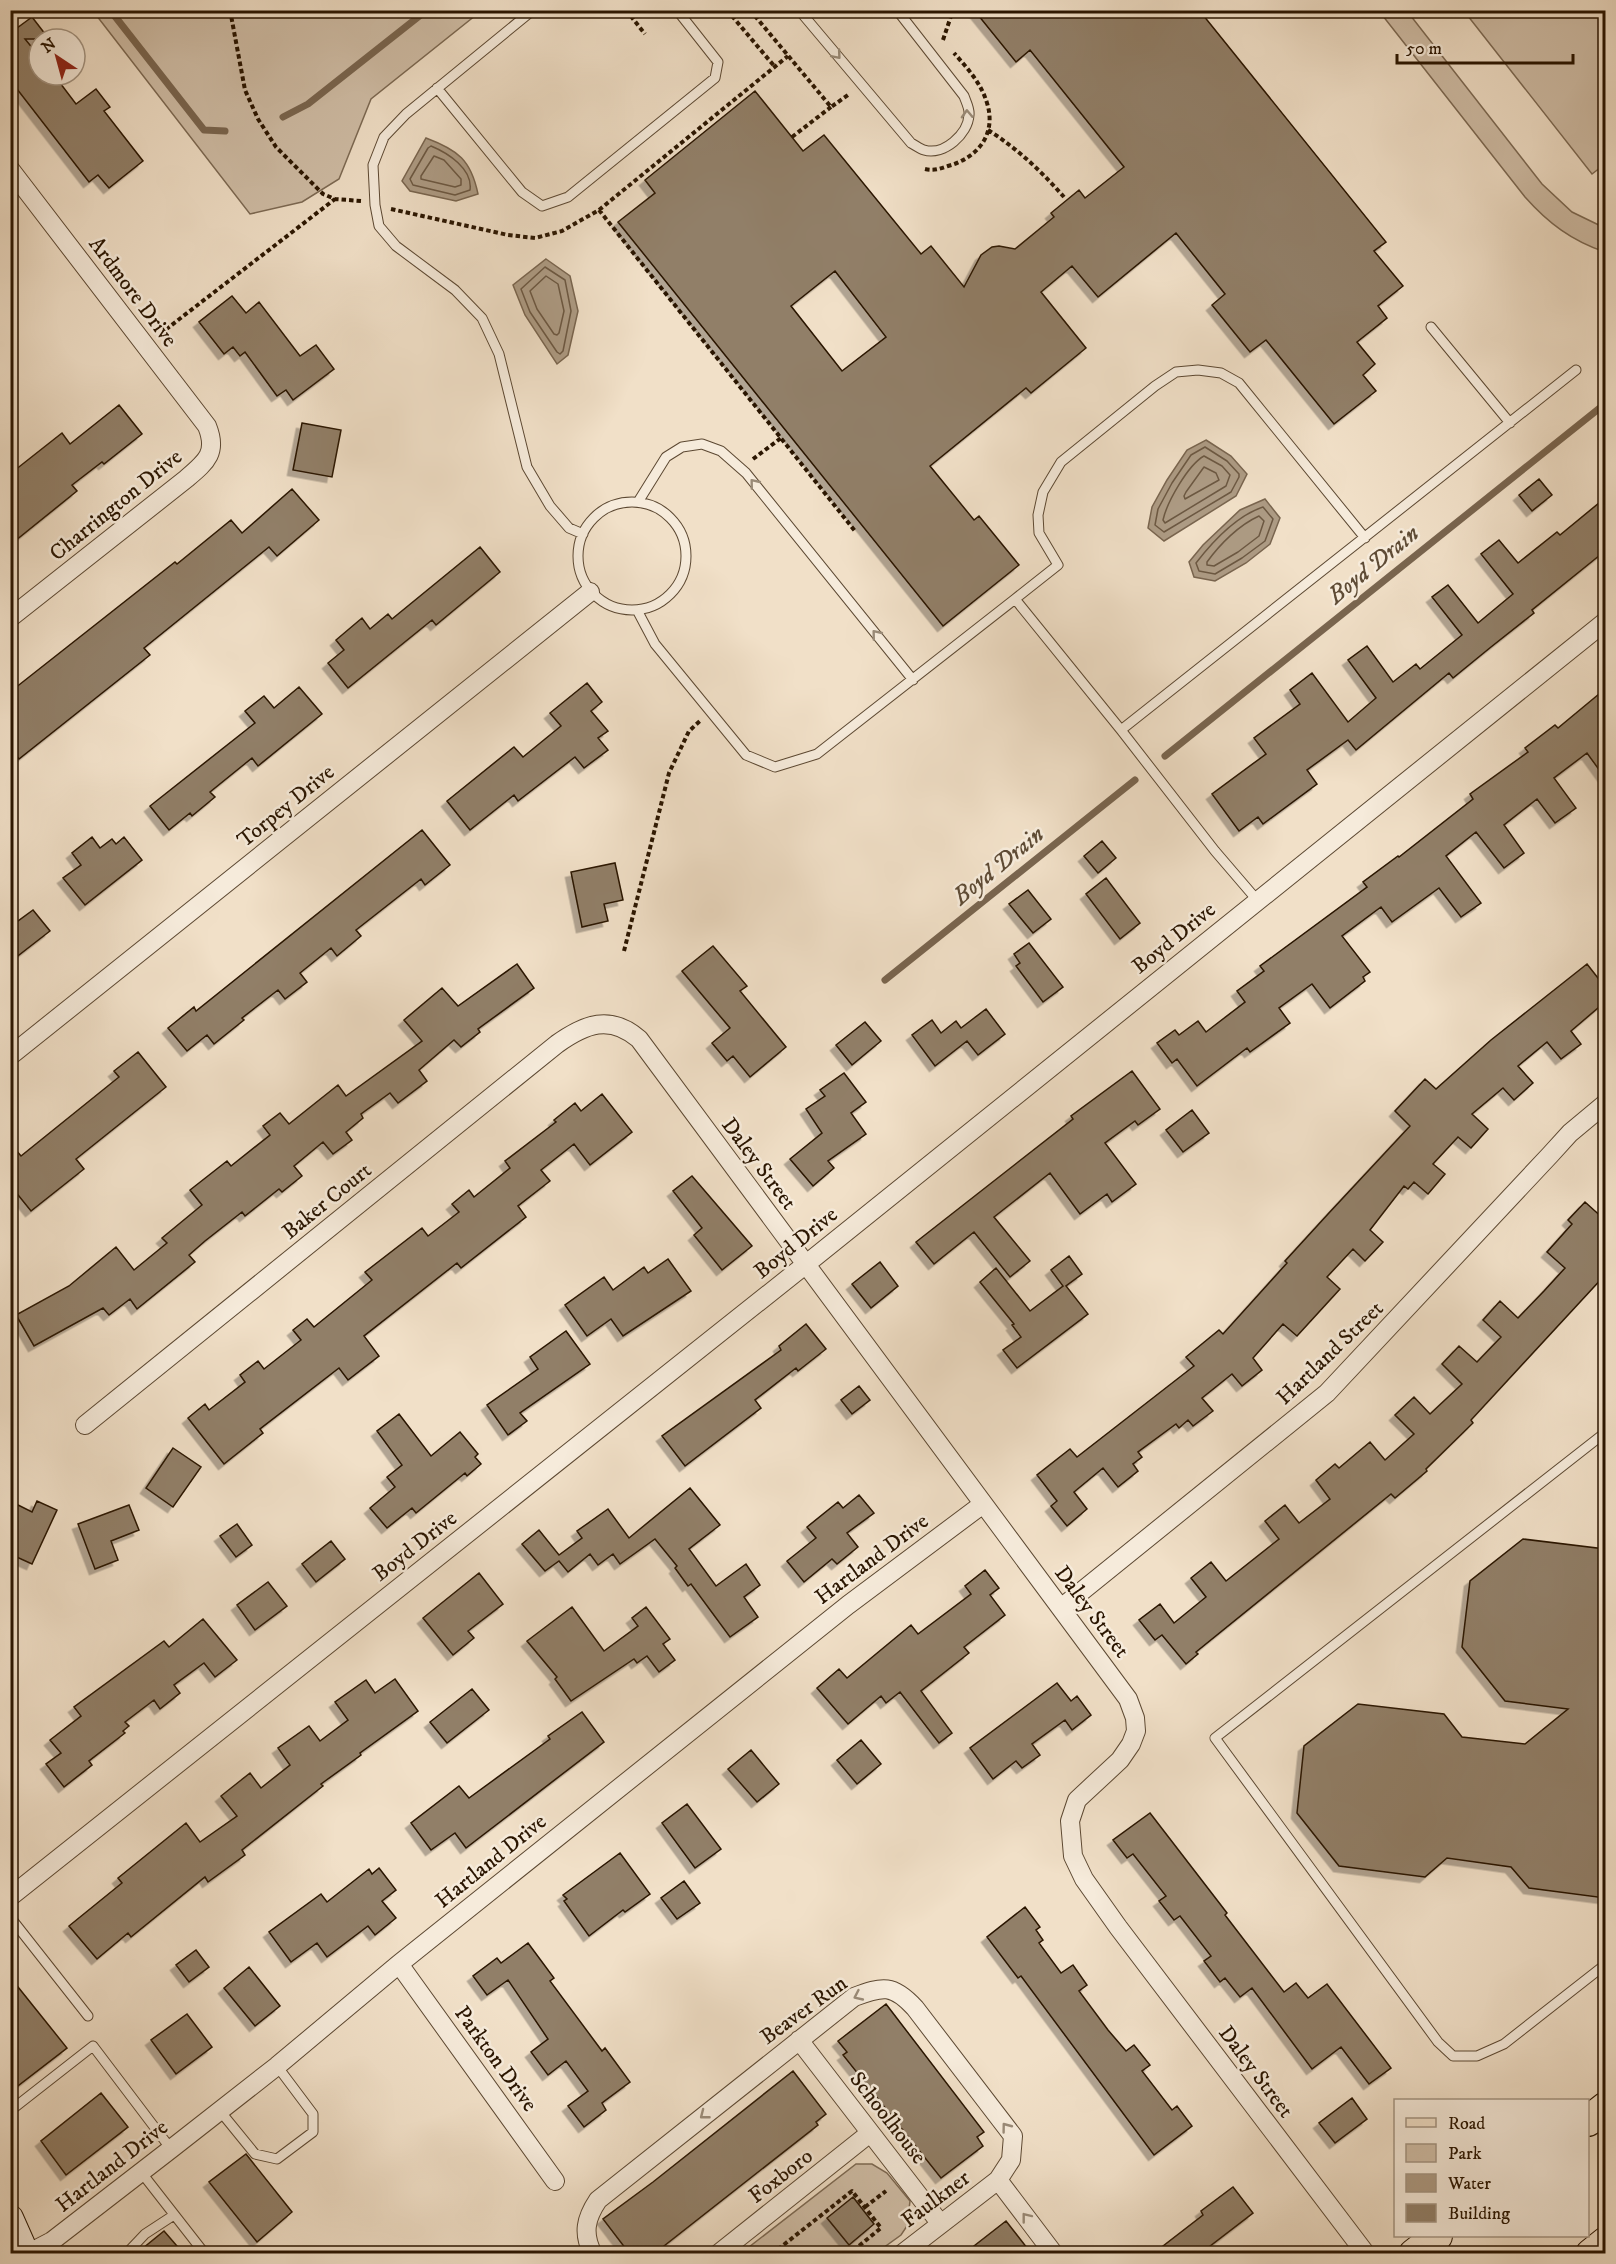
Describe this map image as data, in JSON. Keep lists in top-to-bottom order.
{
  "streets": {
    "street": [
      "Ardmore Drive",
      "Charrington Drive",
      "Torpey Drive",
      "Boyd Drive",
      "Daley Street",
      "Baker Court",
      "Hartland Street",
      "Hartland Drive",
      "Beaver Run",
      "Parkton Drive",
      "Schoolhouse",
      "Foxboro",
      "Faulkner"
    ]
  },
  "crossings": [
    ["Ardmore Drive", "Charrington Drive"],
    ["Boyd Drive", "Daley Street"],
    ["Daley Street", "Baker Court"],
    ["Daley Street", "Hartland Street"],
    ["Daley Street", "Hartland Drive"],
    ["Hartland Drive", "Parkton Drive"],
    ["Beaver Run", "Schoolhouse"],
    ["Beaver Run", "Faulkner"],
    ["Schoolhouse", "Foxboro"],
    ["Schoolhouse", "Faulkner"]
  ],
  "water": ["Boyd Drain"],
  "legend": [
    "Road",
    "Park",
    "Water",
    "Building"
  ],
  "scale_bar": "50 m",
  "north": "top left"
}
